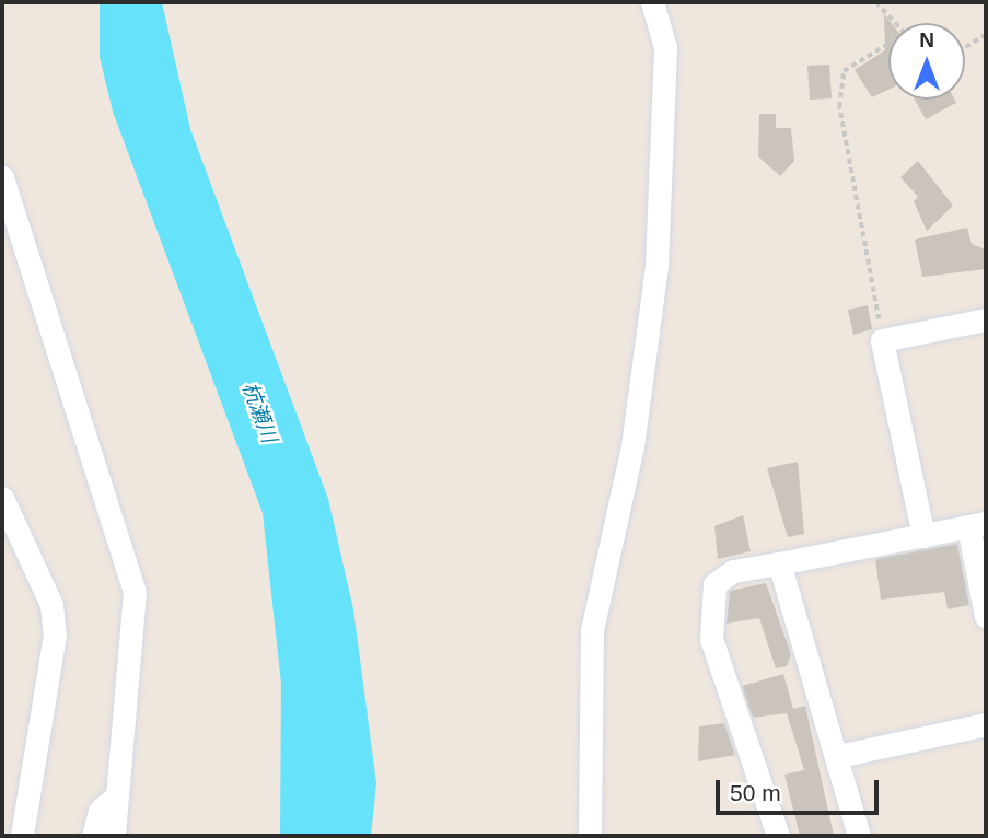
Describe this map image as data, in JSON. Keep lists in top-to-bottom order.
{
  "water": ["杭瀬川"],
  "scale_bar": "50 m",
  "north": "top"
}
